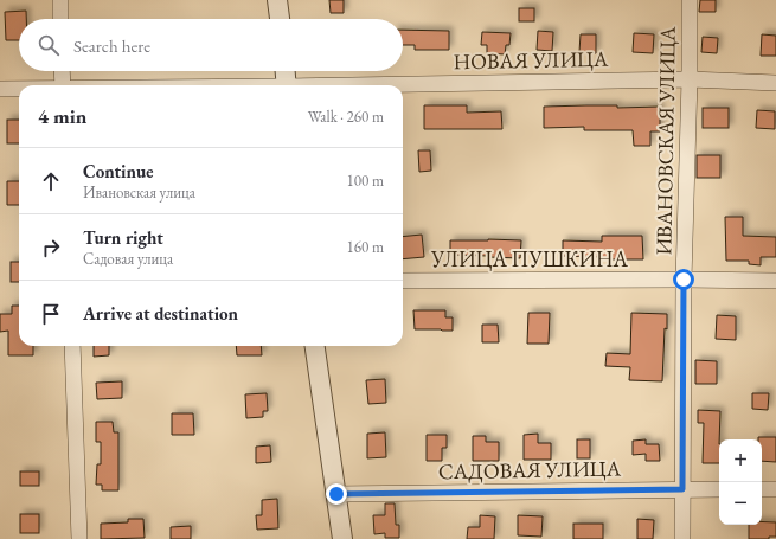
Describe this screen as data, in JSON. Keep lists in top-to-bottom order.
{
  "streets": {
    "street": [
      "НОВАЯ УЛИЦА",
      "ИВАНОВСКАЯ УЛИЦА",
      "УЛИЦА ПУШКИНА",
      "САДОВАЯ УЛИЦА"
    ]
  },
  "crossings": [
    ["НОВАЯ УЛИЦА", "ИВАНОВСКАЯ УЛИЦА"],
    ["ИВАНОВСКАЯ УЛИЦА", "УЛИЦА ПУШКИНА"],
    ["ИВАНОВСКАЯ УЛИЦА", "САДОВАЯ УЛИЦА"]
  ],
  "page": {
    "search": "Search here",
    "heading": ["4 min", "Walk · 260 m"],
    "list": [
      ["Continue", "Ивановская улица", "100 m"],
      ["Turn right", "Садовая улица", "160 m"],
      "Arrive at destination"
    ],
    "map_buttons": ["+", "−"]
  }
}
